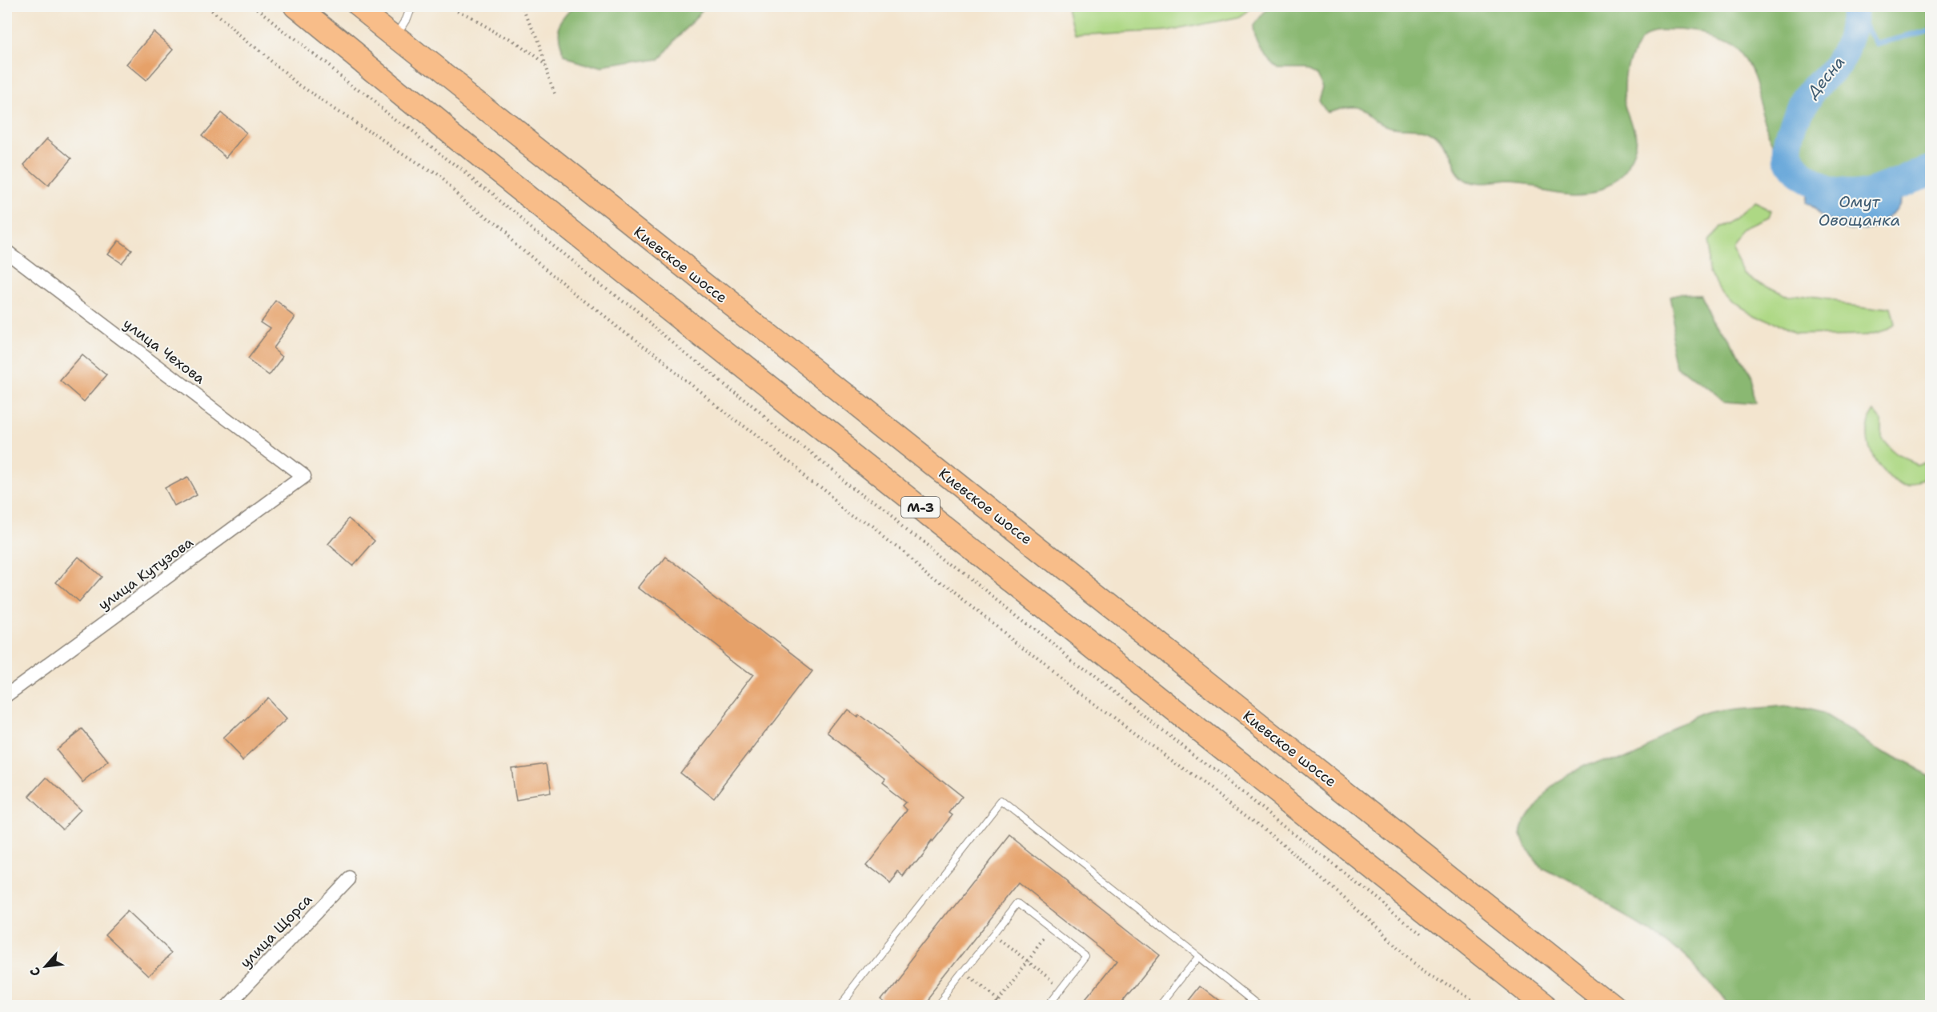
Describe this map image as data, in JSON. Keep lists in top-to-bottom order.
{
  "streets": {
    "highway": ["Киевское шоссе", "М-3"],
    "street": ["улица Чехова", "улица Кутузова", "улица Щорса"]
  },
  "crossings": [
    ["улица Чехова", "улица Кутузова"]
  ],
  "water": ["Десна", "Омут Овощанка"],
  "north": "bottom left"
}
